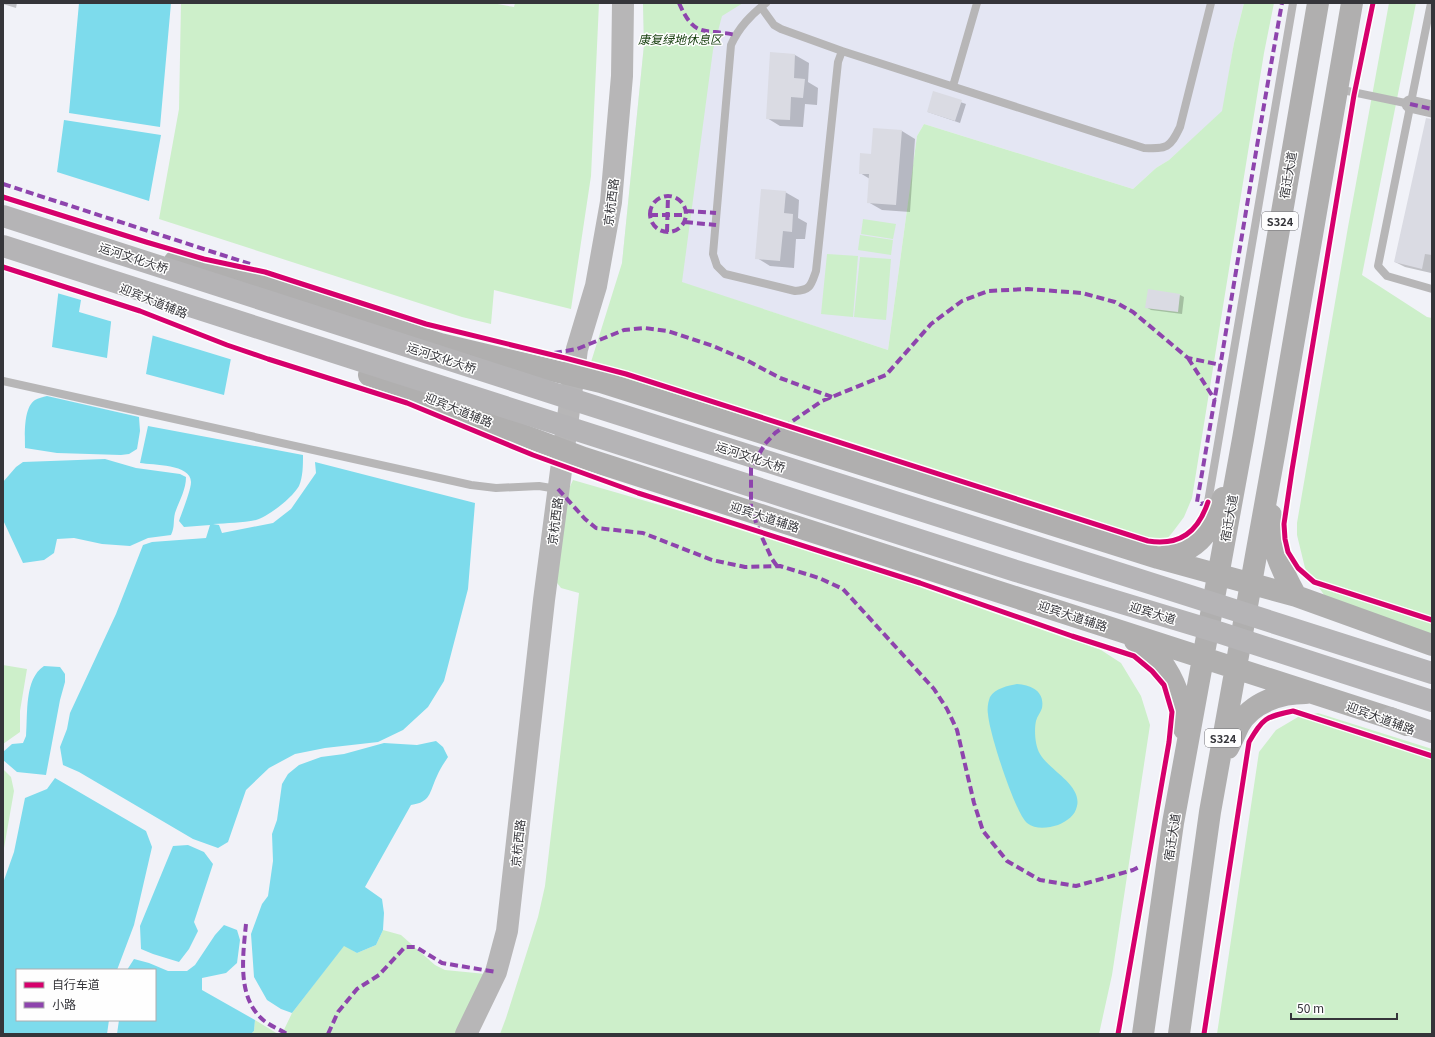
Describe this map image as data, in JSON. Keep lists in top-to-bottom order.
{
  "streets": {
    "highway": ["运河文化大桥", "迎宾大道"],
    "main road": [
      "宿迁大道",
      "京杭西路",
      "S324",
      "迎宾大道辅路"
    ]
  },
  "crossings": [
    ["宿迁大道", "迎宾大道辅路"],
    ["S324", "迎宾大道辅路"],
    ["迎宾大道辅路", "迎宾大道"]
  ],
  "parks": ["康复绿地休息区"],
  "legend": ["自行车道", "小路"],
  "scale_bar": "50 m"
}
